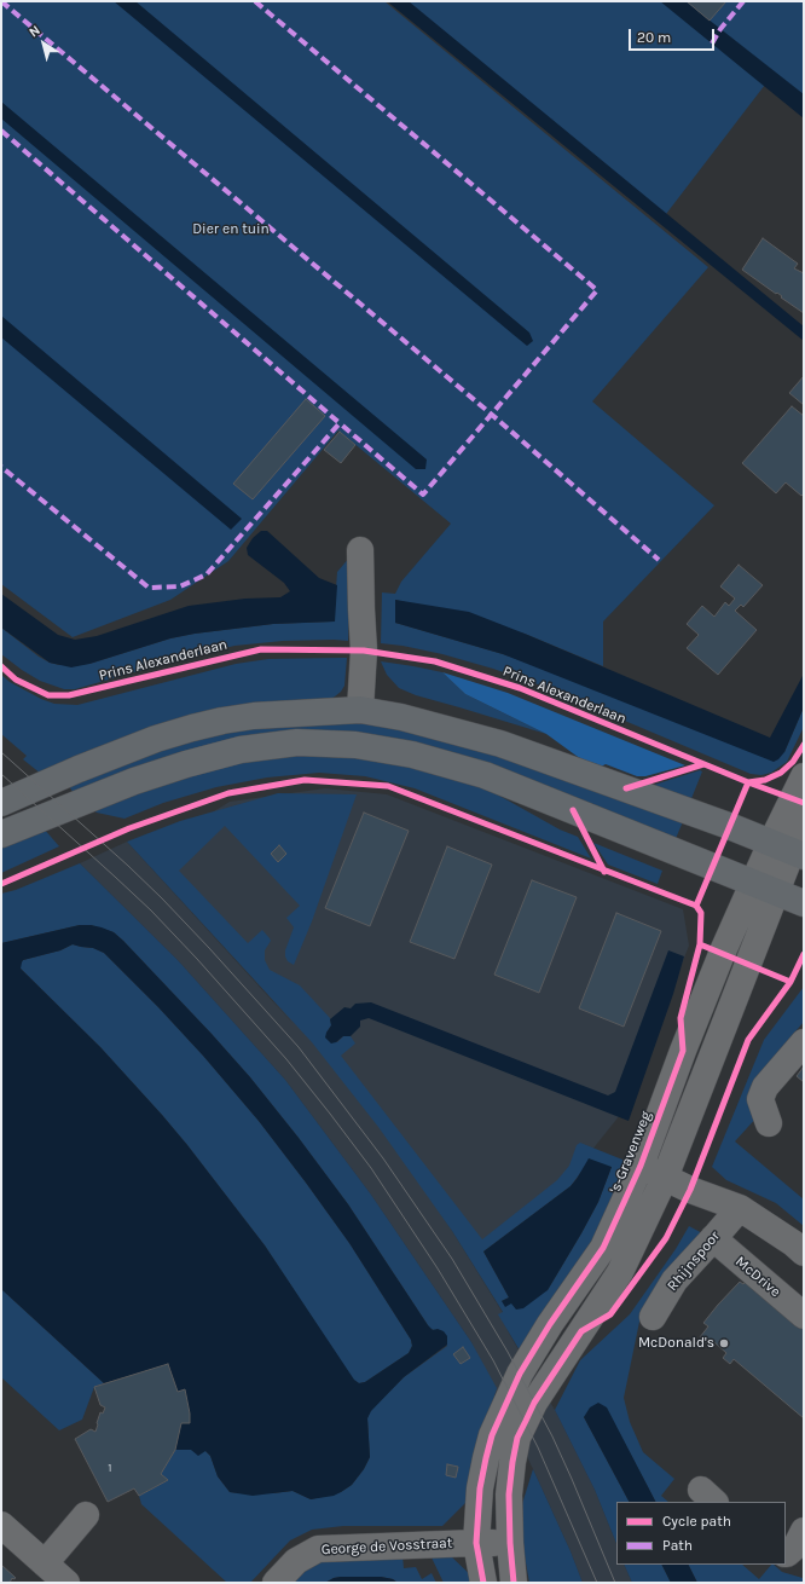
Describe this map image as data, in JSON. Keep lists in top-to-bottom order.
{
  "streets": {
    "street": [
      "'s-Gravenweg",
      "Rhijnspoor",
      "McDrive",
      "George de Vosstraat"
    ],
    "cycle path": ["Prins Alexanderlaan"]
  },
  "crossings": [
    ["'s-Gravenweg", "George de Vosstraat"],
    ["Rhijnspoor", "McDrive"]
  ],
  "parks": ["Dier en tuin"],
  "places": ["McDonald's"],
  "house_numbers": ["1"],
  "legend": ["Cycle path", "Path"],
  "scale_bar": "20 m",
  "north": "top left"
}
